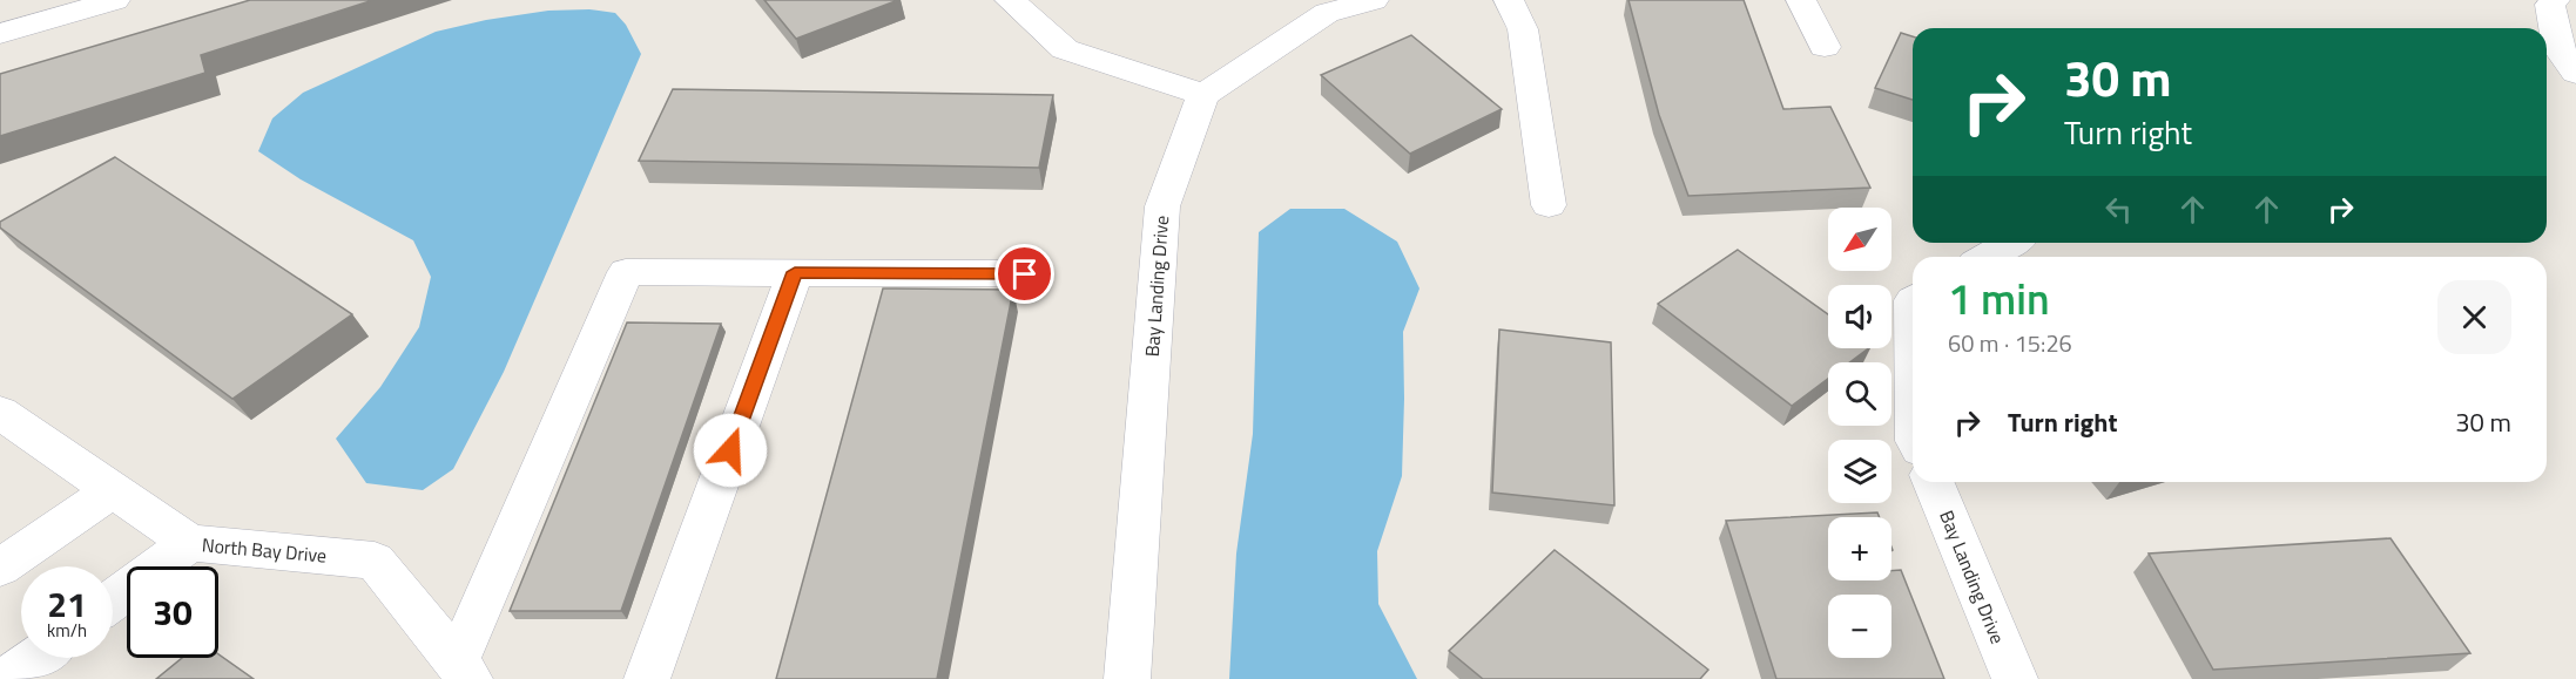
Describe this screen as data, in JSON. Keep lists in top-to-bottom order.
{
  "streets": {
    "street": ["Bay Landing Drive", "North Bay Drive"]
  },
  "north": "bottom left",
  "page": {
    "turn": ["30 m", "Turn right"],
    "map_buttons": ["+", "−"],
    "heading": ["1 min", "60 m · 15:26"],
    "list": [
      {
        "name": "Turn right",
        "value": "30 m"
      }
    ],
    "speed": "21 km/h",
    "limit": "30"
  }
}
